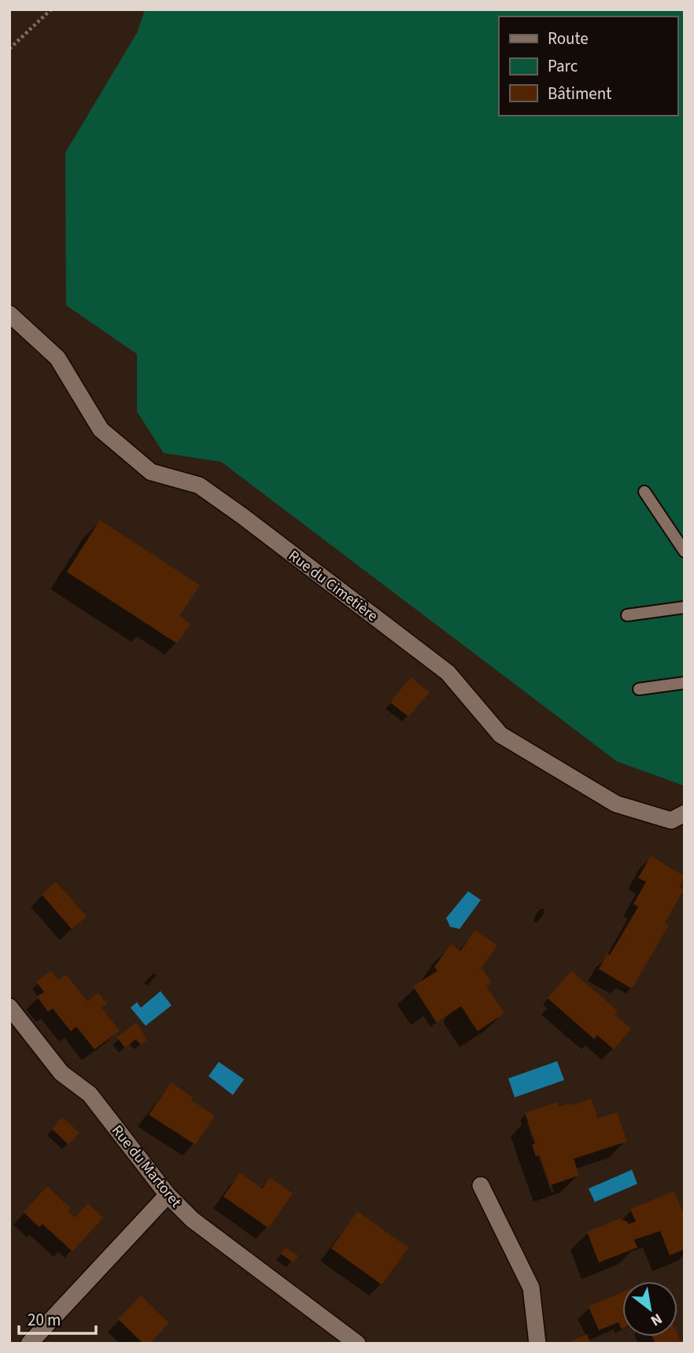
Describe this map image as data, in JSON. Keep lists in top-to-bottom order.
{
  "streets": {
    "street": ["Rue du Cimetière", "Rue du Martoret"]
  },
  "legend": ["Route", "Parc", "Bâtiment"],
  "scale_bar": "20 m",
  "north": "bottom right"
}
